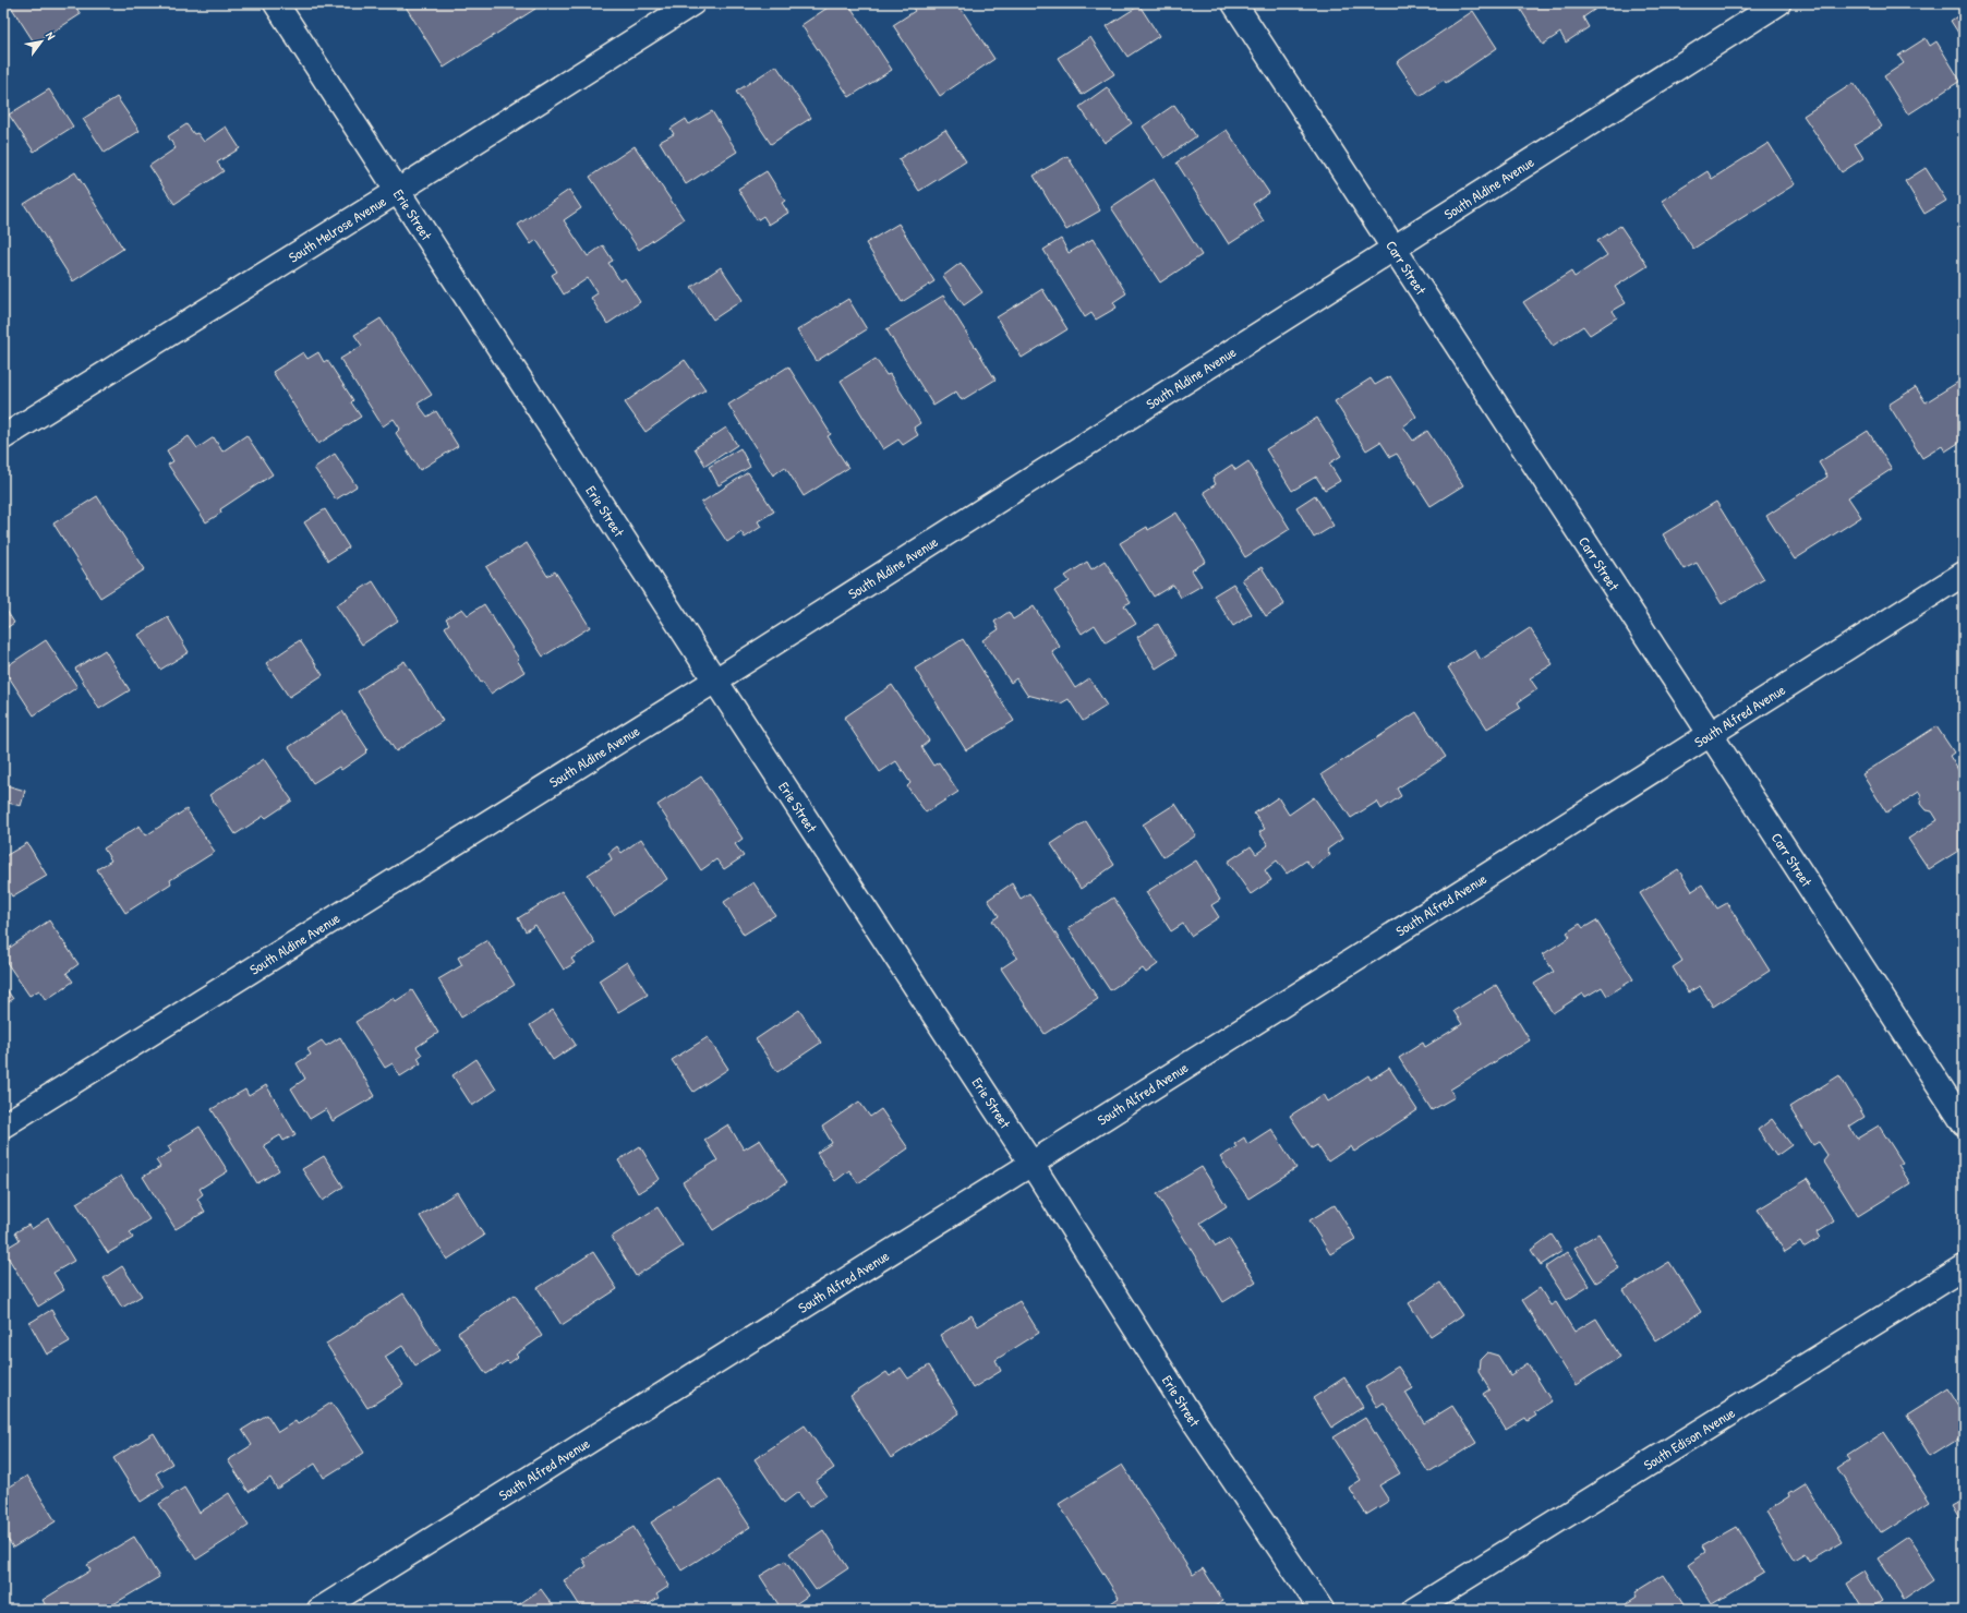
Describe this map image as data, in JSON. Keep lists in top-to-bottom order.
{
  "streets": {
    "street": [
      "South Aldine Avenue",
      "Erie Street",
      "South Melrose Avenue",
      "Carr Street",
      "South Alfred Avenue",
      "South Edison Avenue"
    ]
  },
  "crossings": [
    ["South Aldine Avenue", "Erie Street"],
    ["South Aldine Avenue", "Carr Street"],
    ["Erie Street", "South Melrose Avenue"],
    ["Erie Street", "South Alfred Avenue"],
    ["Carr Street", "South Alfred Avenue"]
  ],
  "north": "top right"
}
